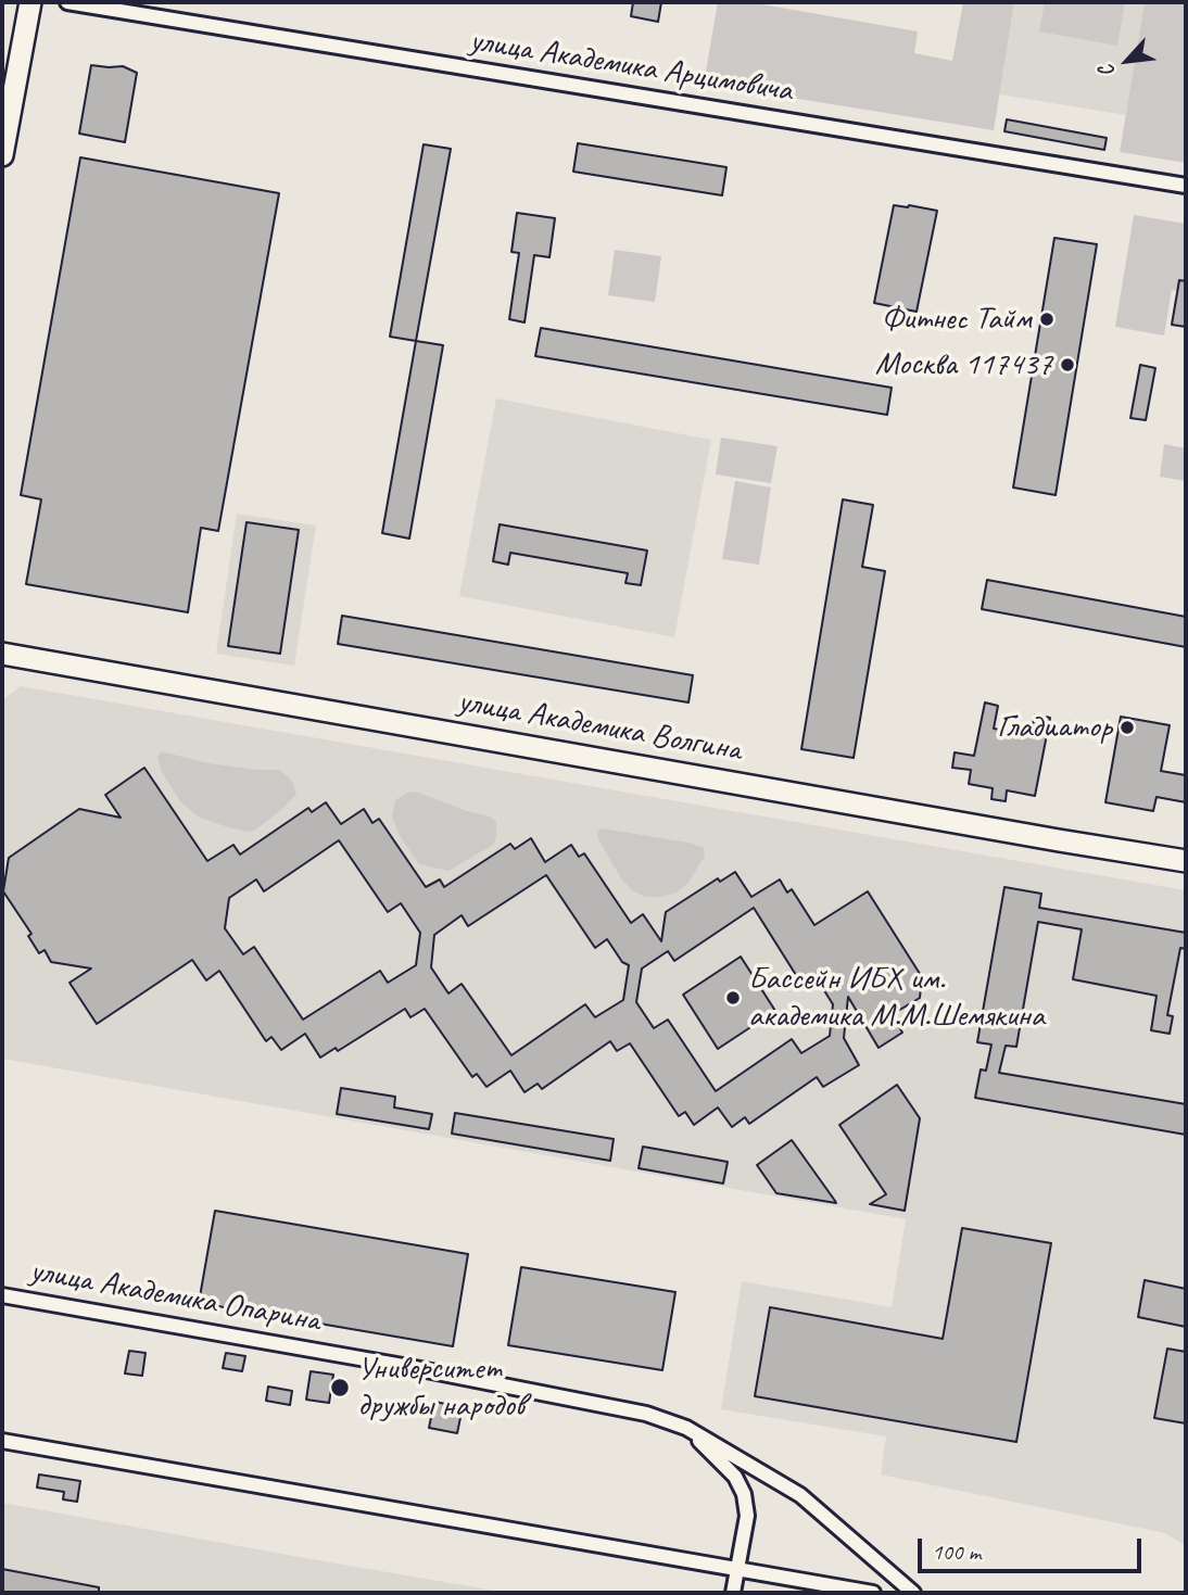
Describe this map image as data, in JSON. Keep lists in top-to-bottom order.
{
  "streets": {
    "street": ["улица Академика Арцимовича", "улица Академика Волгина", "улица Академика Опарина"]
  },
  "places": [
    "Фитнес Тайм",
    "Москва 117437",
    "Гладиатор",
    "Бассейн ИБХ им. академика М.М.Шемякина",
    "Университет дружбы народов"
  ],
  "scale_bar": "100 m",
  "north": "bottom left"
}
